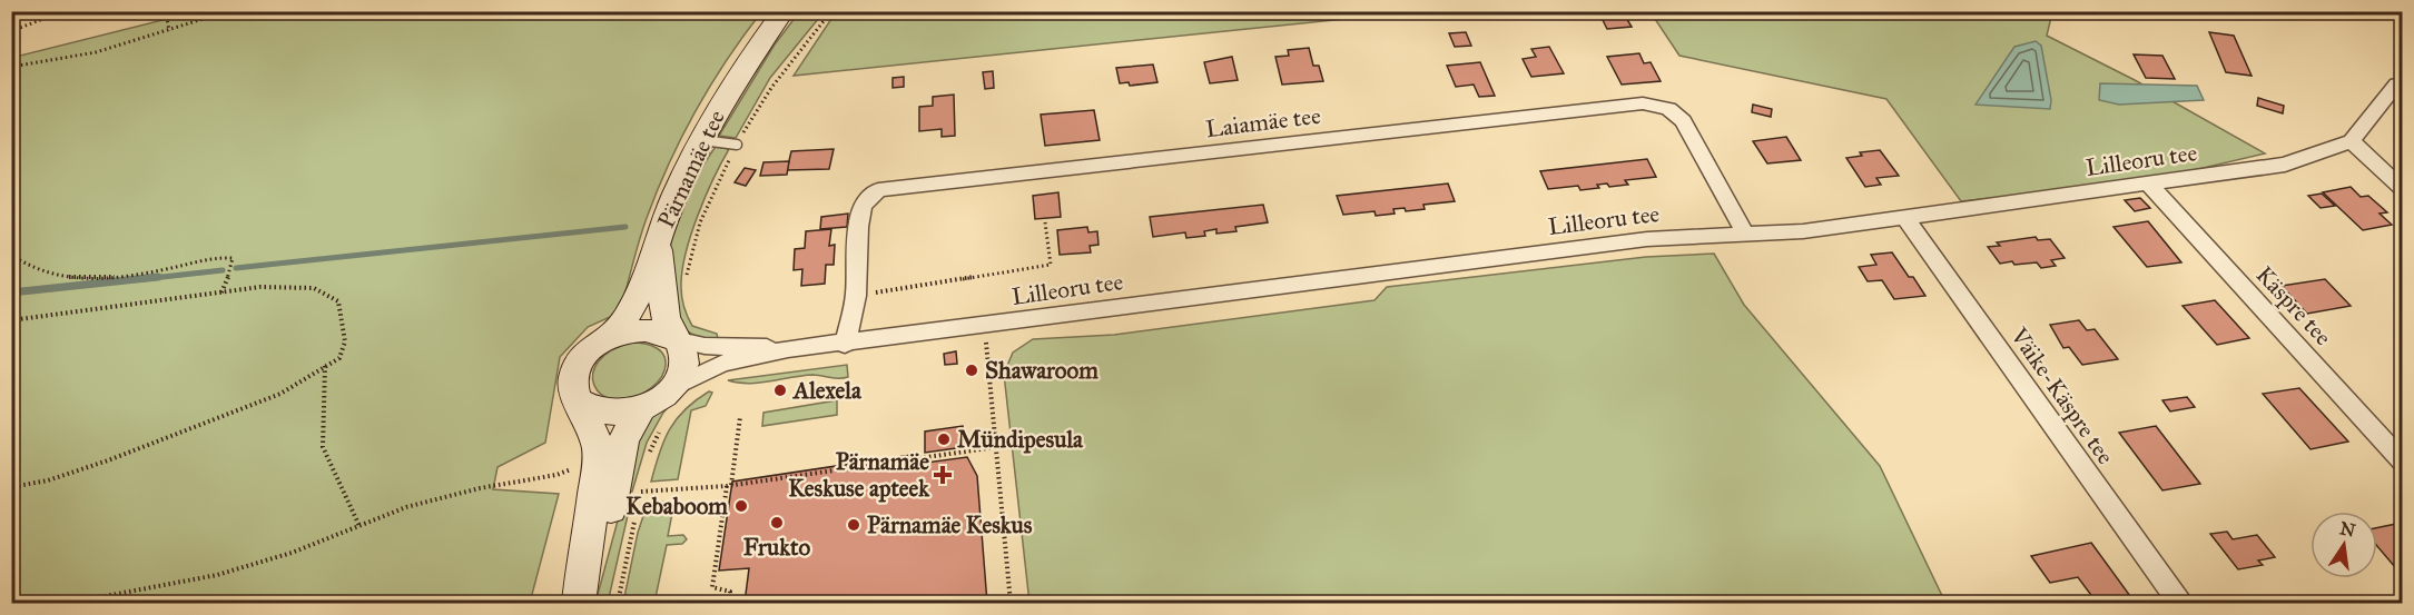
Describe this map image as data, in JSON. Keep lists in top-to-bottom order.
{
  "streets": {
    "main road": ["Pärnamäe tee"],
    "street": [
      "Laiamäe tee",
      "Lilleoru tee",
      "Käspre tee",
      "Väike-Käspre tee"
    ]
  },
  "crossings": [
    ["Laiamäe tee", "Lilleoru tee"],
    ["Lilleoru tee", "Pärnamäe tee"],
    ["Lilleoru tee", "Käspre tee"],
    ["Lilleoru tee", "Väike-Käspre tee"]
  ],
  "places": {
    "other": [
      "Shawaroom",
      "Alexela",
      "Mündipesula",
      "Kebaboom",
      "Frukto",
      "Pärnamäe Keskus"
    ],
    "health": ["Pärnamäe Keskuse apteek"]
  },
  "north": "top"
}
